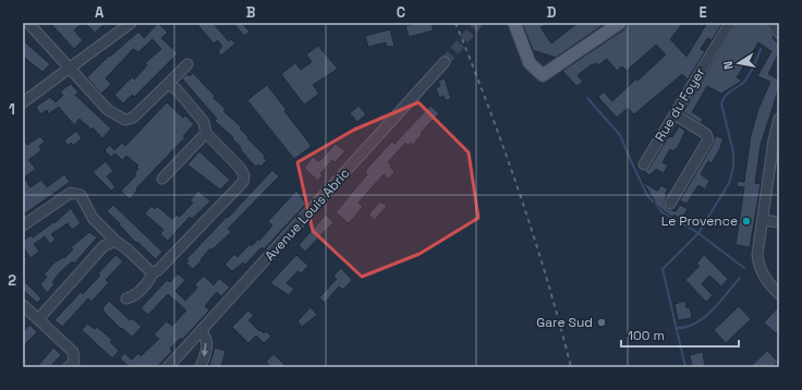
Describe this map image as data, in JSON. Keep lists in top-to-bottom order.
{
  "streets": {
    "street": ["Rue du Foyer", "Avenue Louis Abric"]
  },
  "places": ["Le Provence", "Gare Sud"],
  "scale_bar": "100 m",
  "north": "left",
  "grid": {
    "columns": [
      "A",
      "B",
      "C",
      "D",
      "E"
    ],
    "rows": ["1", "2"]
  }
}
